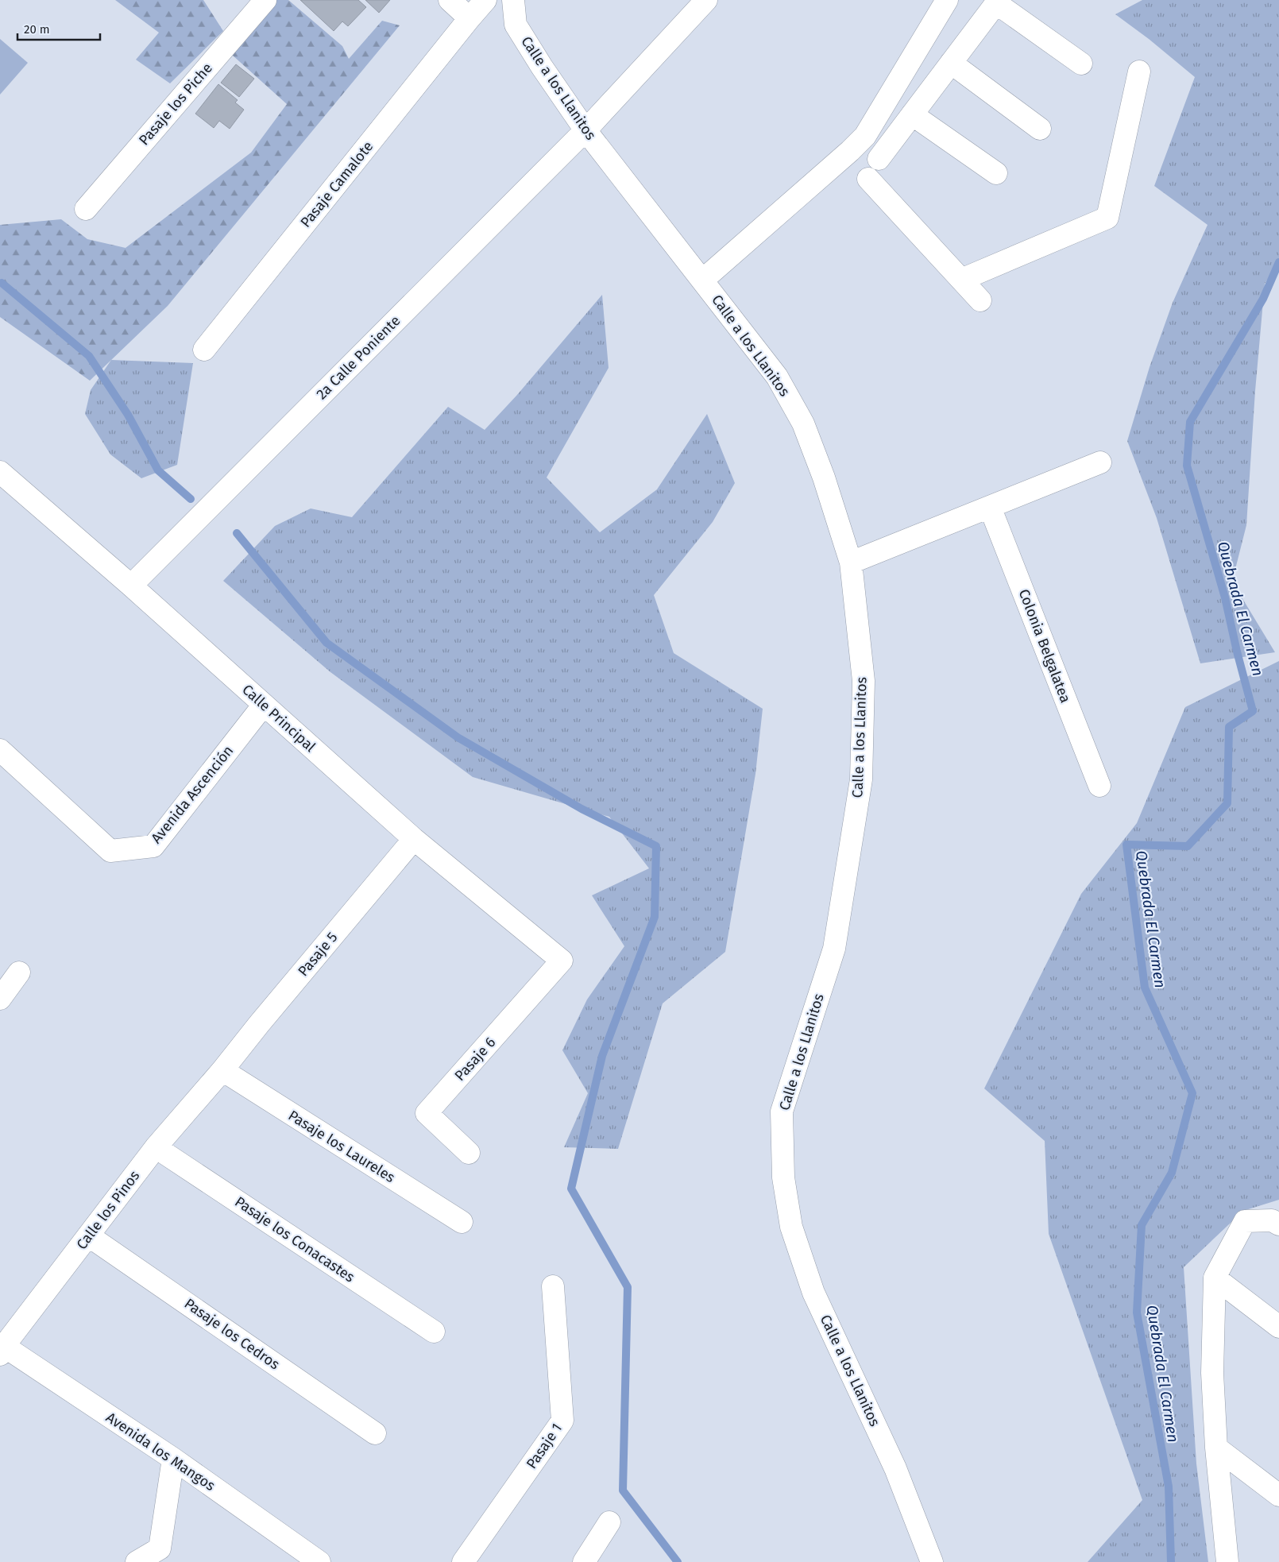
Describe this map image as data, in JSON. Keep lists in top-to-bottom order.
{
  "streets": {
    "street": [
      "Calle a los Llanitos",
      "Pasaje los Piche",
      "Pasaje Camalote",
      "2a Calle Poniente",
      "Colonia Belgalatea",
      "Calle Principal",
      "Avenida Ascención",
      "Pasaje 5",
      "Pasaje 6",
      "Pasaje los Laureles",
      "Calle los Pinos",
      "Pasaje los Conacastes",
      "Pasaje los Cedros",
      "Pasaje 1",
      "Avenida los Mangos"
    ]
  },
  "crossings": [
    ["Calle a los Llanitos", "2a Calle Poniente"],
    ["2a Calle Poniente", "Calle Principal"],
    ["Calle Principal", "Avenida Ascención"],
    ["Calle Principal", "Pasaje 5"],
    ["Calle Principal", "Pasaje 6"],
    ["Pasaje 5", "Pasaje los Laureles"],
    ["Pasaje 5", "Calle los Pinos"],
    ["Pasaje los Laureles", "Calle los Pinos"],
    ["Calle los Pinos", "Pasaje los Conacastes"],
    ["Calle los Pinos", "Pasaje los Cedros"],
    ["Calle los Pinos", "Avenida los Mangos"]
  ],
  "water": ["Quebrada El Carmen"],
  "scale_bar": "20 m"
}
